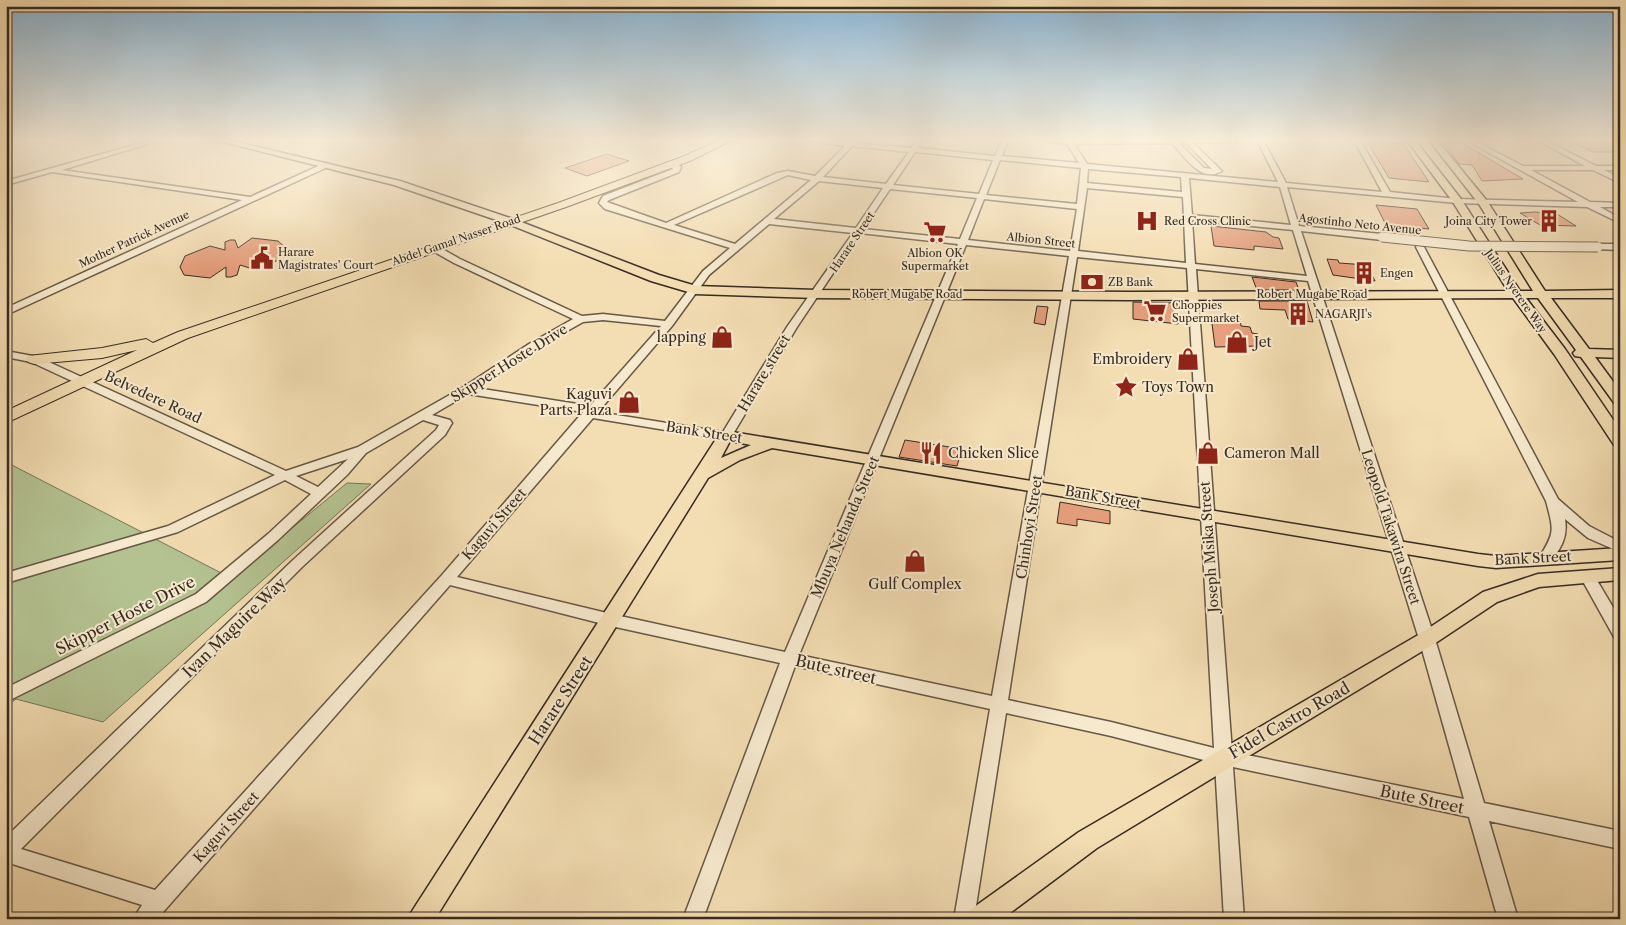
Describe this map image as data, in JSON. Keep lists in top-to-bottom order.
{
  "streets": {
    "highway": ["Abdel Gamal Nasser Road"],
    "main road": [
      "Harare Street",
      "Julius Nyerere Way",
      "Robert Mugabe Road",
      "Harare street",
      "Bank Street",
      "Fidel Castro Road"
    ],
    "street": [
      "Agostinho Neto Avenue",
      "Mother Patrick Avenue",
      "Albion Street",
      "Skipper Hoste Drive",
      "Belvedere Road",
      "Kaguvi Street",
      "Mbuya Nehanda Street",
      "Chinhoyi Street",
      "Leopold Takawira Street",
      "Joseph Msika Street",
      "Ivan Maguire Way",
      "Bute street",
      "Bute Street"
    ]
  },
  "crossings": [
    ["Agostinho Neto Avenue", "Leopold Takawira Street"],
    ["Agostinho Neto Avenue", "Joseph Msika Street"],
    ["Abdel Gamal Nasser Road", "Robert Mugabe Road"],
    ["Abdel Gamal Nasser Road", "Belvedere Road"],
    ["Albion Street", "Harare Street"],
    ["Albion Street", "Kaguvi Street"],
    ["Albion Street", "Mbuya Nehanda Street"],
    ["Albion Street", "Chinhoyi Street"],
    ["Albion Street", "Leopold Takawira Street"],
    ["Albion Street", "Joseph Msika Street"],
    ["Harare Street", "Robert Mugabe Road"],
    ["Harare Street", "Harare street"],
    ["Harare Street", "Bute street"],
    ["Julius Nyerere Way", "Robert Mugabe Road"],
    ["Robert Mugabe Road", "Harare street"],
    ["Robert Mugabe Road", "Kaguvi Street"],
    ["Robert Mugabe Road", "Mbuya Nehanda Street"],
    ["Robert Mugabe Road", "Chinhoyi Street"],
    ["Robert Mugabe Road", "Leopold Takawira Street"],
    ["Robert Mugabe Road", "Joseph Msika Street"],
    ["Skipper Hoste Drive", "Belvedere Road"],
    ["Skipper Hoste Drive", "Bank Street"],
    ["Skipper Hoste Drive", "Kaguvi Street"],
    ["Skipper Hoste Drive", "Ivan Maguire Way"],
    ["Harare street", "Bank Street"],
    ["Bank Street", "Kaguvi Street"],
    ["Bank Street", "Mbuya Nehanda Street"],
    ["Bank Street", "Chinhoyi Street"],
    ["Bank Street", "Leopold Takawira Street"],
    ["Bank Street", "Joseph Msika Street"],
    ["Kaguvi Street", "Bute street"],
    ["Mbuya Nehanda Street", "Bute street"],
    ["Chinhoyi Street", "Bute street"],
    ["Leopold Takawira Street", "Fidel Castro Road"],
    ["Leopold Takawira Street", "Bute Street"],
    ["Joseph Msika Street", "Bute street"],
    ["Joseph Msika Street", "Fidel Castro Road"],
    ["Joseph Msika Street", "Bute Street"],
    ["Bute street", "Fidel Castro Road"],
    ["Bute street", "Bute Street"],
    ["Fidel Castro Road", "Bute Street"]
  ],
  "places": {
    "hospital": ["Red Cross Clinic"],
    "building": ["Joina City Tower", "Engen", "NAGARJI's"],
    "supermarket": ["Albion OK Supermarket", "Choppies Supermarket"],
    "public building": ["Harare Magistrates’ Court"],
    "bank": ["ZB Bank"],
    "shop": [
      "lapping",
      "Jet",
      "Embroidery",
      "Kaguvi Parts Plaza",
      "Cameron Mall",
      "Gulf Complex"
    ],
    "place": ["Toys Town"],
    "restaurant": ["Chicken Slice"]
  }
}
